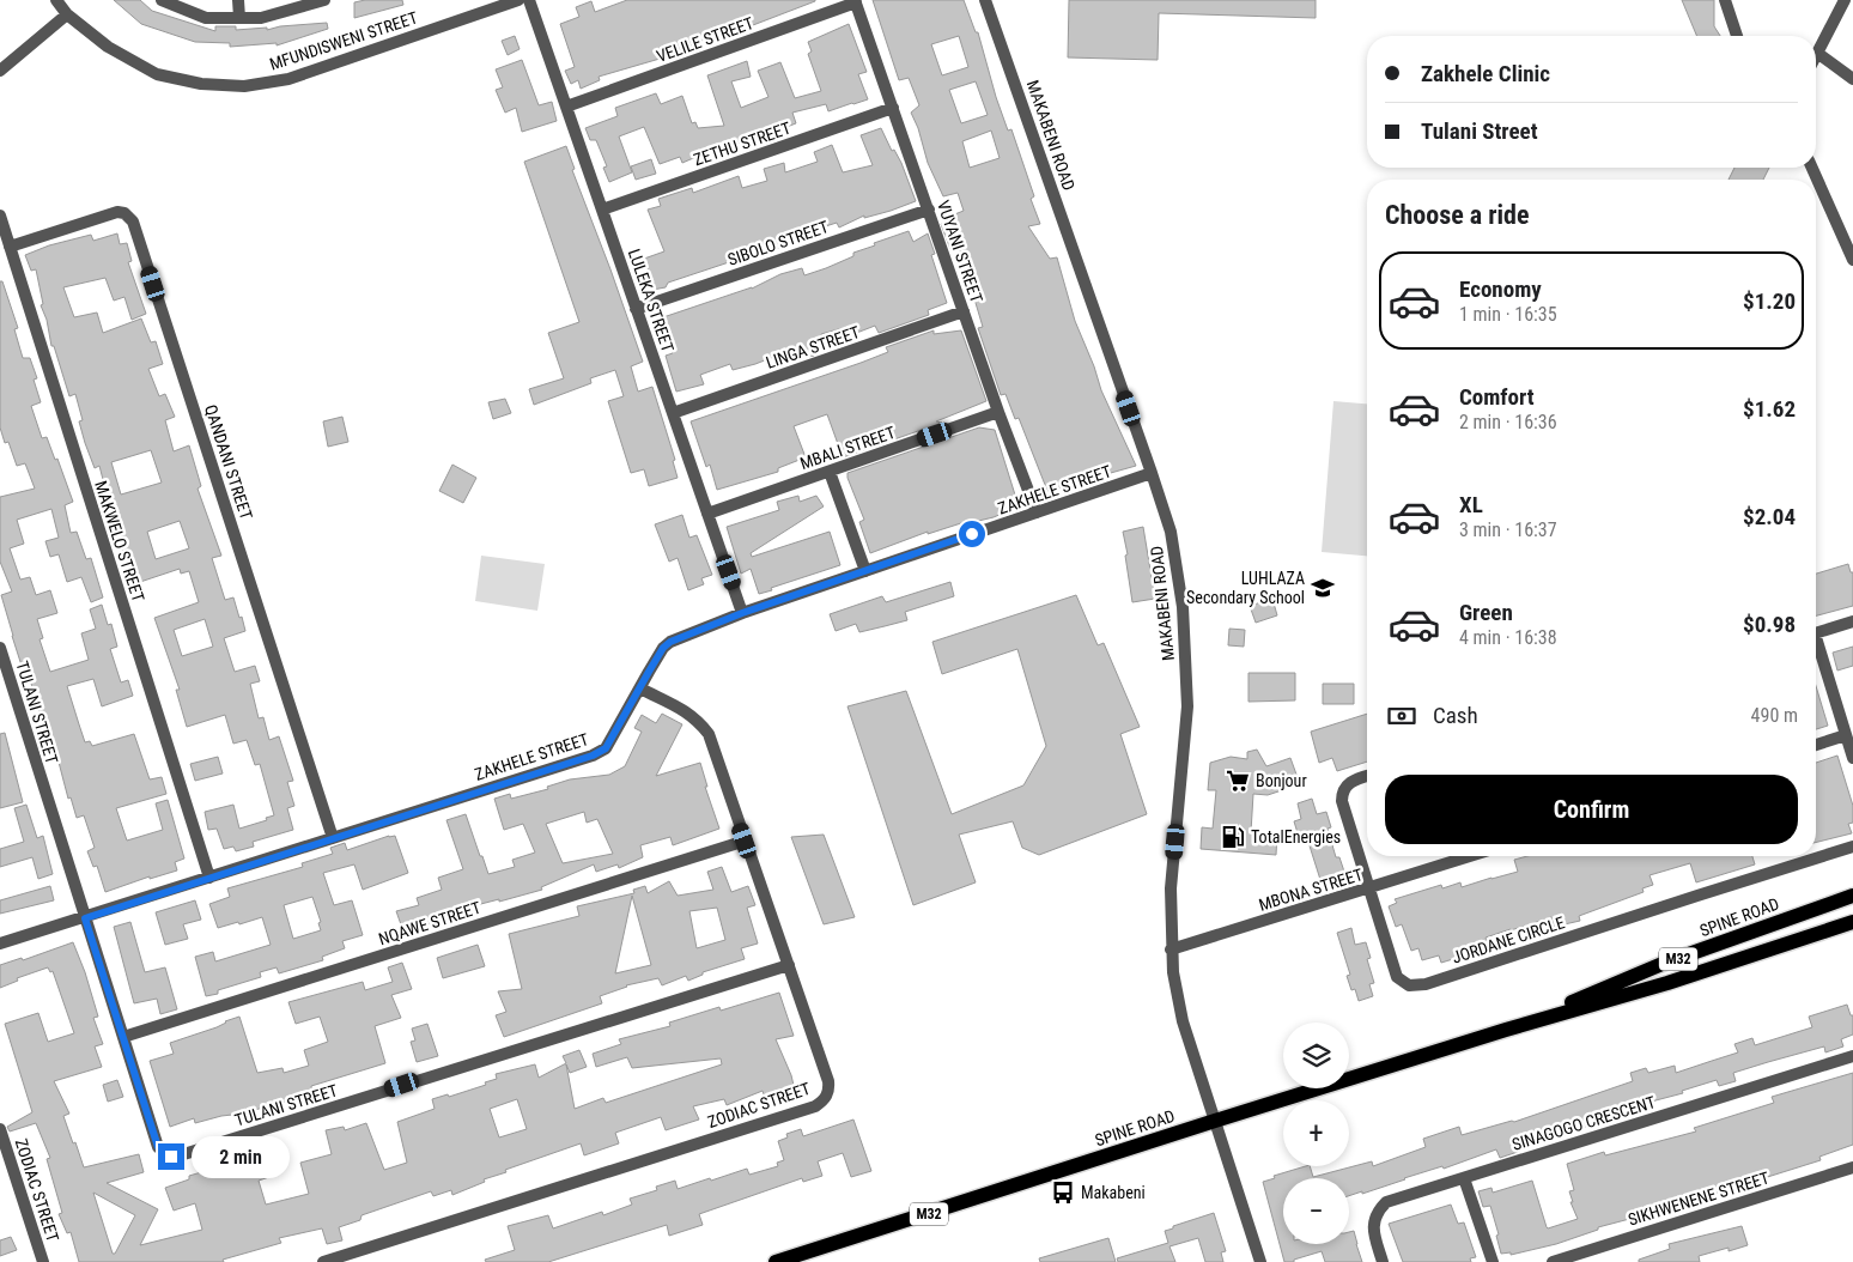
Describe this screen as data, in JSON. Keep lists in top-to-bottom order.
{
  "streets": {
    "main road": ["SPINE ROAD", "M32"],
    "street": [
      "VELILE STREET",
      "MFUNDISWENI STREET",
      "MAKABENI ROAD",
      "ZETHU STREET",
      "SIBOLO STREET",
      "VUYANI STREET",
      "LULEKA STREET",
      "LINGA STREET",
      "MBALI STREET",
      "QANDANI STREET",
      "ZAKHELE STREET",
      "MAKWELO STREET",
      "TULANI STREET",
      "MBONA STREET",
      "NQAWE STREET",
      "JORDANE CIRCLE",
      "ZODIAC STREET",
      "SINAGOGO CRESCENT",
      "SIKHWENENE STREET"
    ]
  },
  "crossings": [
    ["VELILE STREET", "VUYANI STREET"],
    ["VELILE STREET", "LULEKA STREET"],
    ["MAKABENI ROAD", "ZAKHELE STREET"],
    ["MAKABENI ROAD", "MBONA STREET"],
    ["MAKABENI ROAD", "SPINE ROAD"],
    ["ZETHU STREET", "VUYANI STREET"],
    ["ZETHU STREET", "LULEKA STREET"],
    ["SIBOLO STREET", "VUYANI STREET"],
    ["SIBOLO STREET", "LULEKA STREET"],
    ["VUYANI STREET", "LINGA STREET"],
    ["VUYANI STREET", "MBALI STREET"],
    ["VUYANI STREET", "ZAKHELE STREET"],
    ["LULEKA STREET", "LINGA STREET"],
    ["LULEKA STREET", "MBALI STREET"],
    ["LULEKA STREET", "ZAKHELE STREET"],
    ["QANDANI STREET", "ZAKHELE STREET"],
    ["QANDANI STREET", "MAKWELO STREET"],
    ["ZAKHELE STREET", "MAKWELO STREET"],
    ["ZAKHELE STREET", "TULANI STREET"],
    ["ZAKHELE STREET", "ZODIAC STREET"],
    ["TULANI STREET", "NQAWE STREET"],
    ["TULANI STREET", "ZODIAC STREET"],
    ["MBONA STREET", "JORDANE CIRCLE"],
    ["NQAWE STREET", "ZODIAC STREET"]
  ],
  "places": {
    "school or university": ["LUHLAZA Secondary School"],
    "supermarket": ["Bonjour"],
    "fuel station": ["TotalEnergies"],
    "bus stop": ["Makabeni"]
  },
  "page": {
    "banner": ["Zakhele Clinic", "Tulani Street"],
    "heading": "Choose a ride",
    "list": [
      {
        "name": "Economy",
        "note": "1 min · 16:35",
        "value": "$1.20"
      },
      {
        "name": "Comfort",
        "note": "2 min · 16:36",
        "value": "$1.62"
      },
      {
        "name": "XL",
        "note": "3 min · 16:37",
        "value": "$2.04"
      },
      {
        "name": "Green",
        "note": "4 min · 16:38",
        "value": "$0.98"
      }
    ],
    "pay": ["Cash", "490 m"],
    "buttons": "Confirm",
    "map_buttons": ["+", "−"],
    "bubble": "2 min"
  }
}
